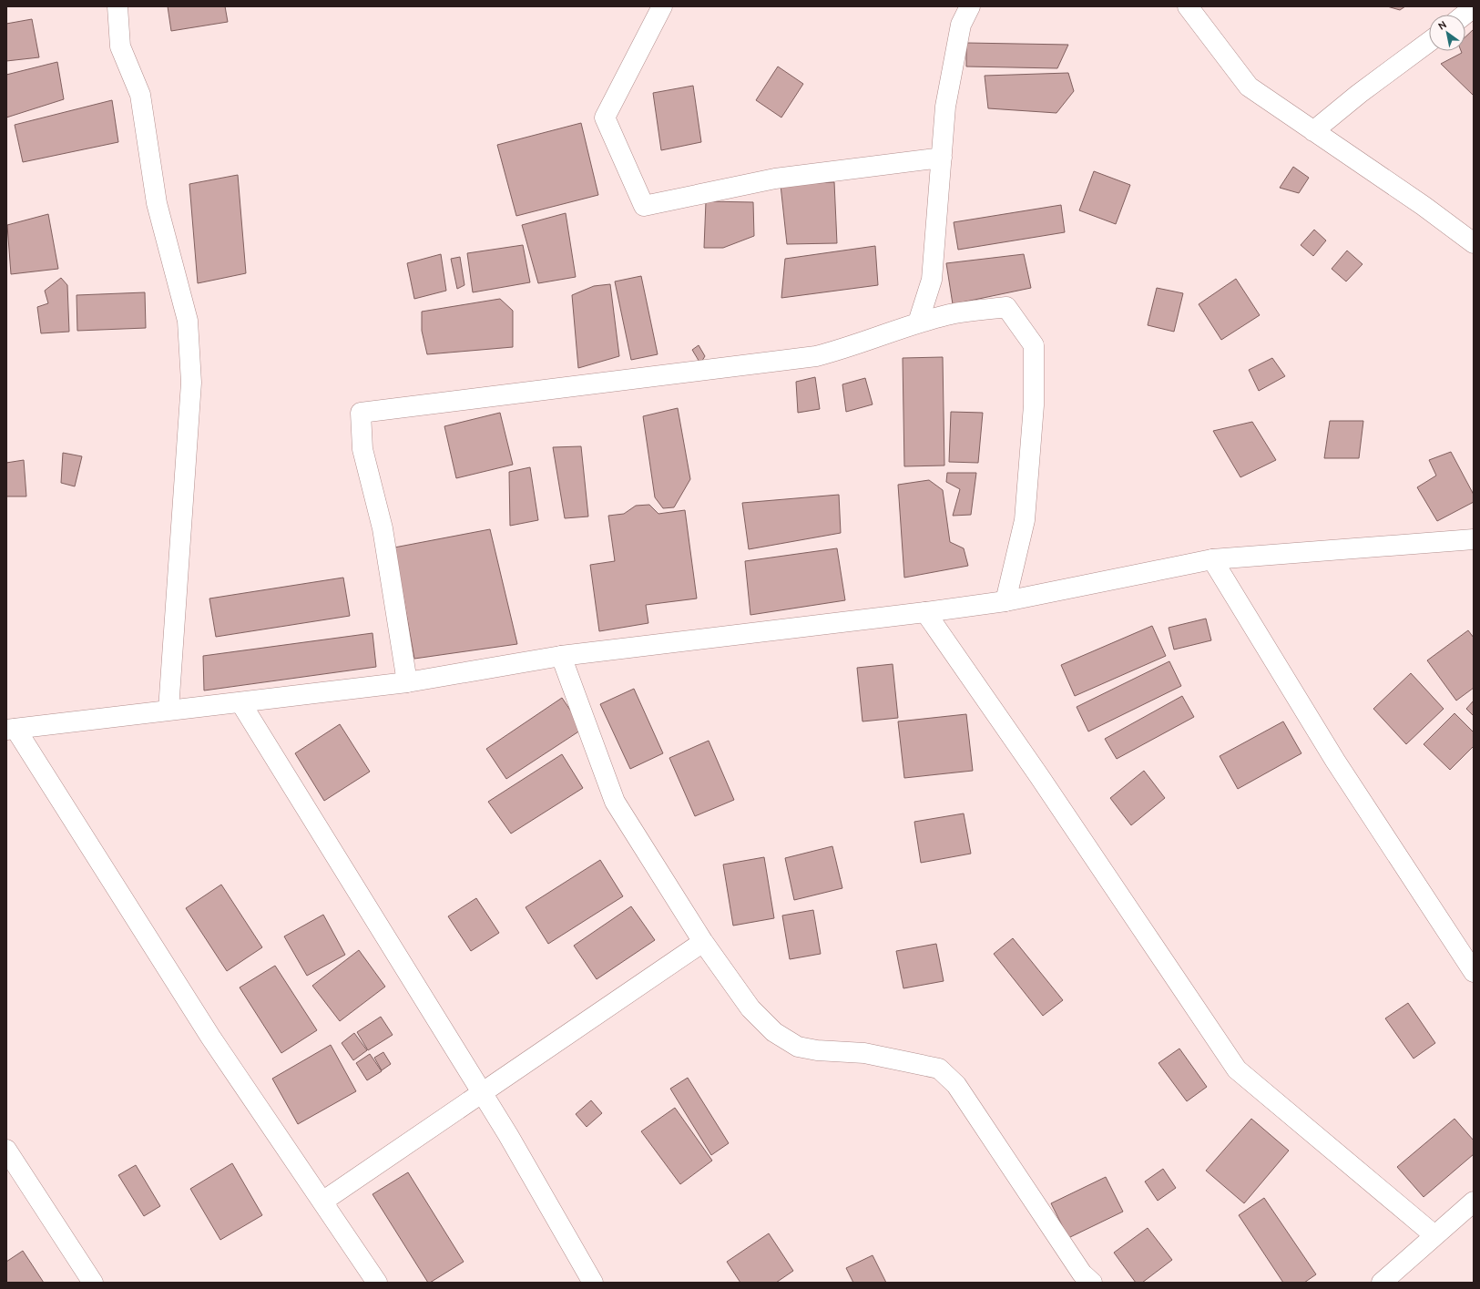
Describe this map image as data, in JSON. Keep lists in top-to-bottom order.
{
  "north": "top left"
}
